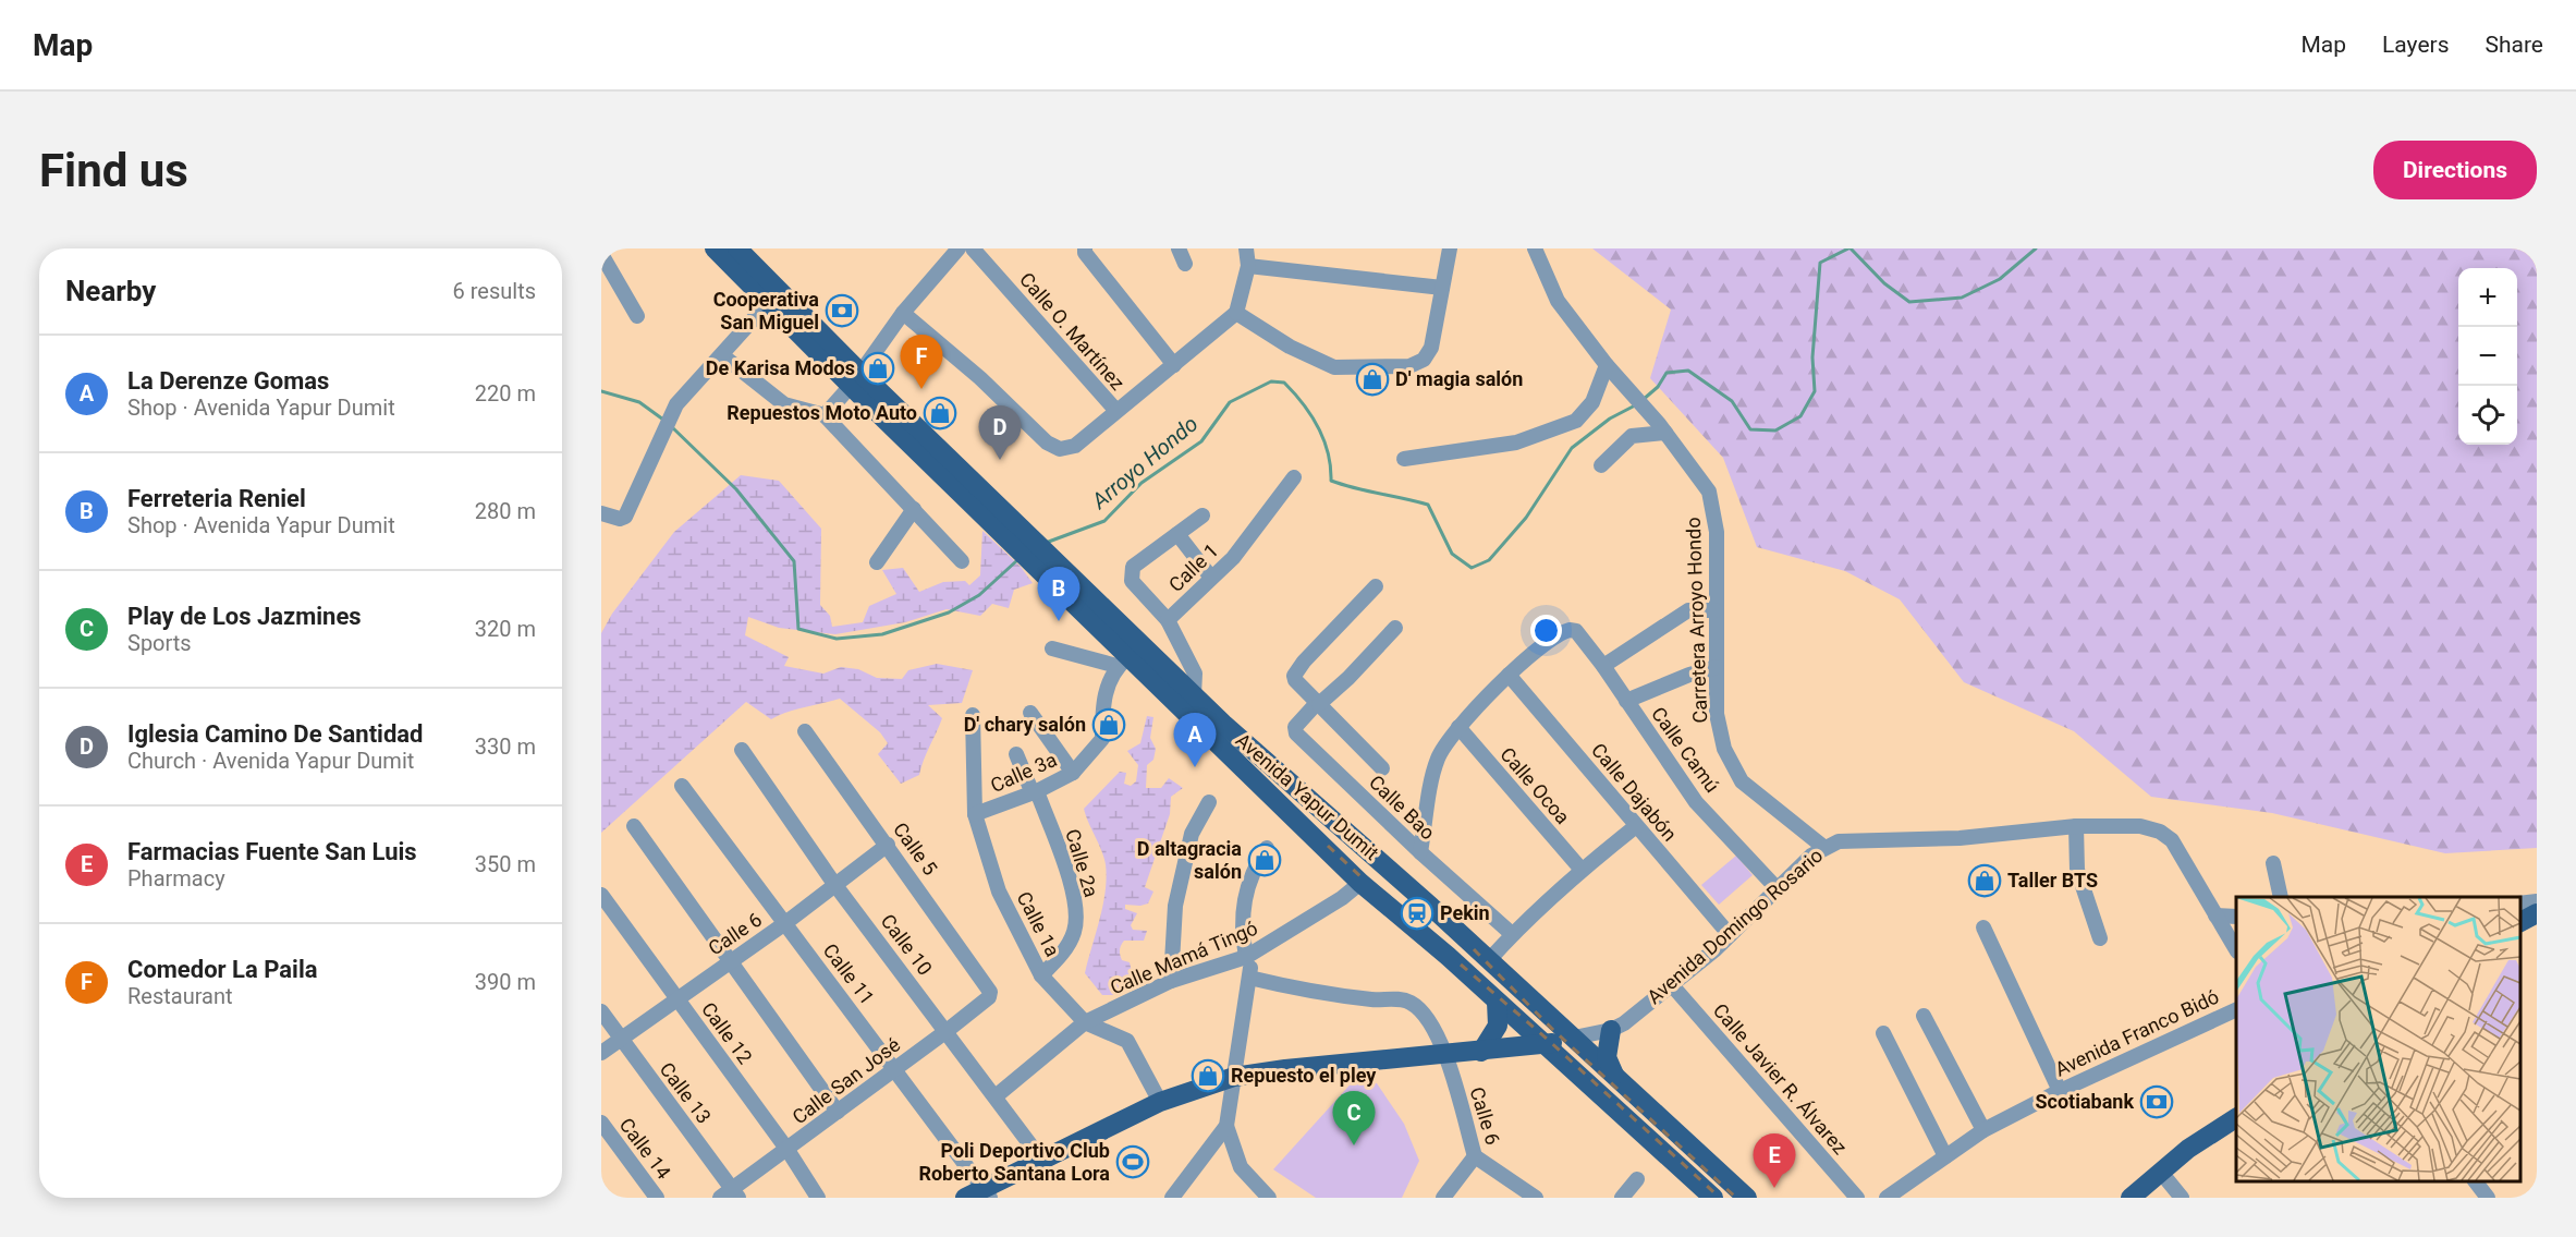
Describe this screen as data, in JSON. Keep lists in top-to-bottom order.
{
  "streets": {
    "main road": ["Avenida Yapur Dumit", "Avenida Domingo Rosario"],
    "street": [
      "Calle O. Martínez",
      "Calle 1",
      "Carretera Arroyo Hondo",
      "Calle Camú",
      "Calle 3a",
      "Calle Ocoa",
      "Calle Dajabón",
      "Calle Bao",
      "Calle 5",
      "Calle 2a",
      "Calle 1a",
      "Calle 6",
      "Calle 10",
      "Calle Mamá Tingó",
      "Calle 11",
      "Calle 12",
      "Avenida Franco Bidó",
      "Calle Javier R. Álvarez",
      "Calle San José",
      "Calle 13",
      "Calle 14"
    ]
  },
  "crossings": [
    ["Calle 1", "Avenida Yapur Dumit"],
    ["Carretera Arroyo Hondo", "Avenida Domingo Rosario"],
    ["Calle Camú", "Calle Dajabón"],
    ["Calle Camú", "Avenida Domingo Rosario"],
    ["Calle 3a", "Avenida Yapur Dumit"],
    ["Calle 3a", "Calle 2a"],
    ["Calle 3a", "Calle 1a"],
    ["Calle Dajabón", "Avenida Domingo Rosario"],
    ["Avenida Yapur Dumit", "Avenida Domingo Rosario"],
    ["Avenida Yapur Dumit", "Calle Mamá Tingó"],
    ["Calle 5", "Calle 6"],
    ["Calle 5", "Calle San José"],
    ["Calle 2a", "Calle 1a"],
    ["Calle 1a", "Avenida Domingo Rosario"],
    ["Calle 1a", "Calle Mamá Tingó"],
    ["Avenida Domingo Rosario", "Calle 6"],
    ["Avenida Domingo Rosario", "Calle 10"],
    ["Avenida Domingo Rosario", "Calle 11"],
    ["Avenida Domingo Rosario", "Calle Javier R. Álvarez"],
    ["Calle 6", "Calle 10"],
    ["Calle 6", "Calle 11"],
    ["Calle 6", "Calle 12"],
    ["Calle 6", "Calle 13"],
    ["Calle 10", "Calle Mamá Tingó"],
    ["Calle 10", "Calle San José"],
    ["Calle 11", "Calle San José"],
    ["Calle 12", "Calle San José"],
    ["Calle San José", "Calle 13"]
  ],
  "water": ["Arroyo Hondo"],
  "places": {
    "bank": ["Cooperativa San Miguel", "Scotiabank"],
    "shop": [
      "De Karisa Modos",
      "D' magia salón",
      "Repuestos Moto Auto",
      "D' chary salón",
      "D altagracia salón",
      "Taller BTS",
      "Repuesto el pley"
    ],
    "station": ["Pekin"],
    "sports": ["Poli Deportivo Club Roberto Santana Lora"]
  },
  "page": {
    "header": "Map",
    "nav": ["Map", "Layers", "Share"],
    "buttons": "Directions",
    "title": "Find us",
    "heading": ["Nearby", "6 results"],
    "map_buttons": ["+", "−"],
    "list": [
      {
        "mark": "A",
        "name": "La Derenze Gomas",
        "note": "Shop · Avenida Yapur Dumit",
        "value": "220 m"
      },
      {
        "mark": "B",
        "name": "Ferreteria Reniel",
        "note": "Shop · Avenida Yapur Dumit",
        "value": "280 m"
      },
      {
        "mark": "C",
        "name": "Play de Los Jazmines",
        "note": "Sports",
        "value": "320 m"
      },
      {
        "mark": "D",
        "name": "Iglesia Camino De Santidad",
        "note": "Church · Avenida Yapur Dumit",
        "value": "330 m"
      },
      {
        "mark": "E",
        "name": "Farmacias Fuente San Luis",
        "note": "Pharmacy",
        "value": "350 m"
      },
      {
        "mark": "F",
        "name": "Comedor La Paila",
        "note": "Restaurant",
        "value": "390 m"
      }
    ],
    "pins": [
      "F",
      "D",
      "B",
      "A",
      "C",
      "E"
    ]
  }
}
